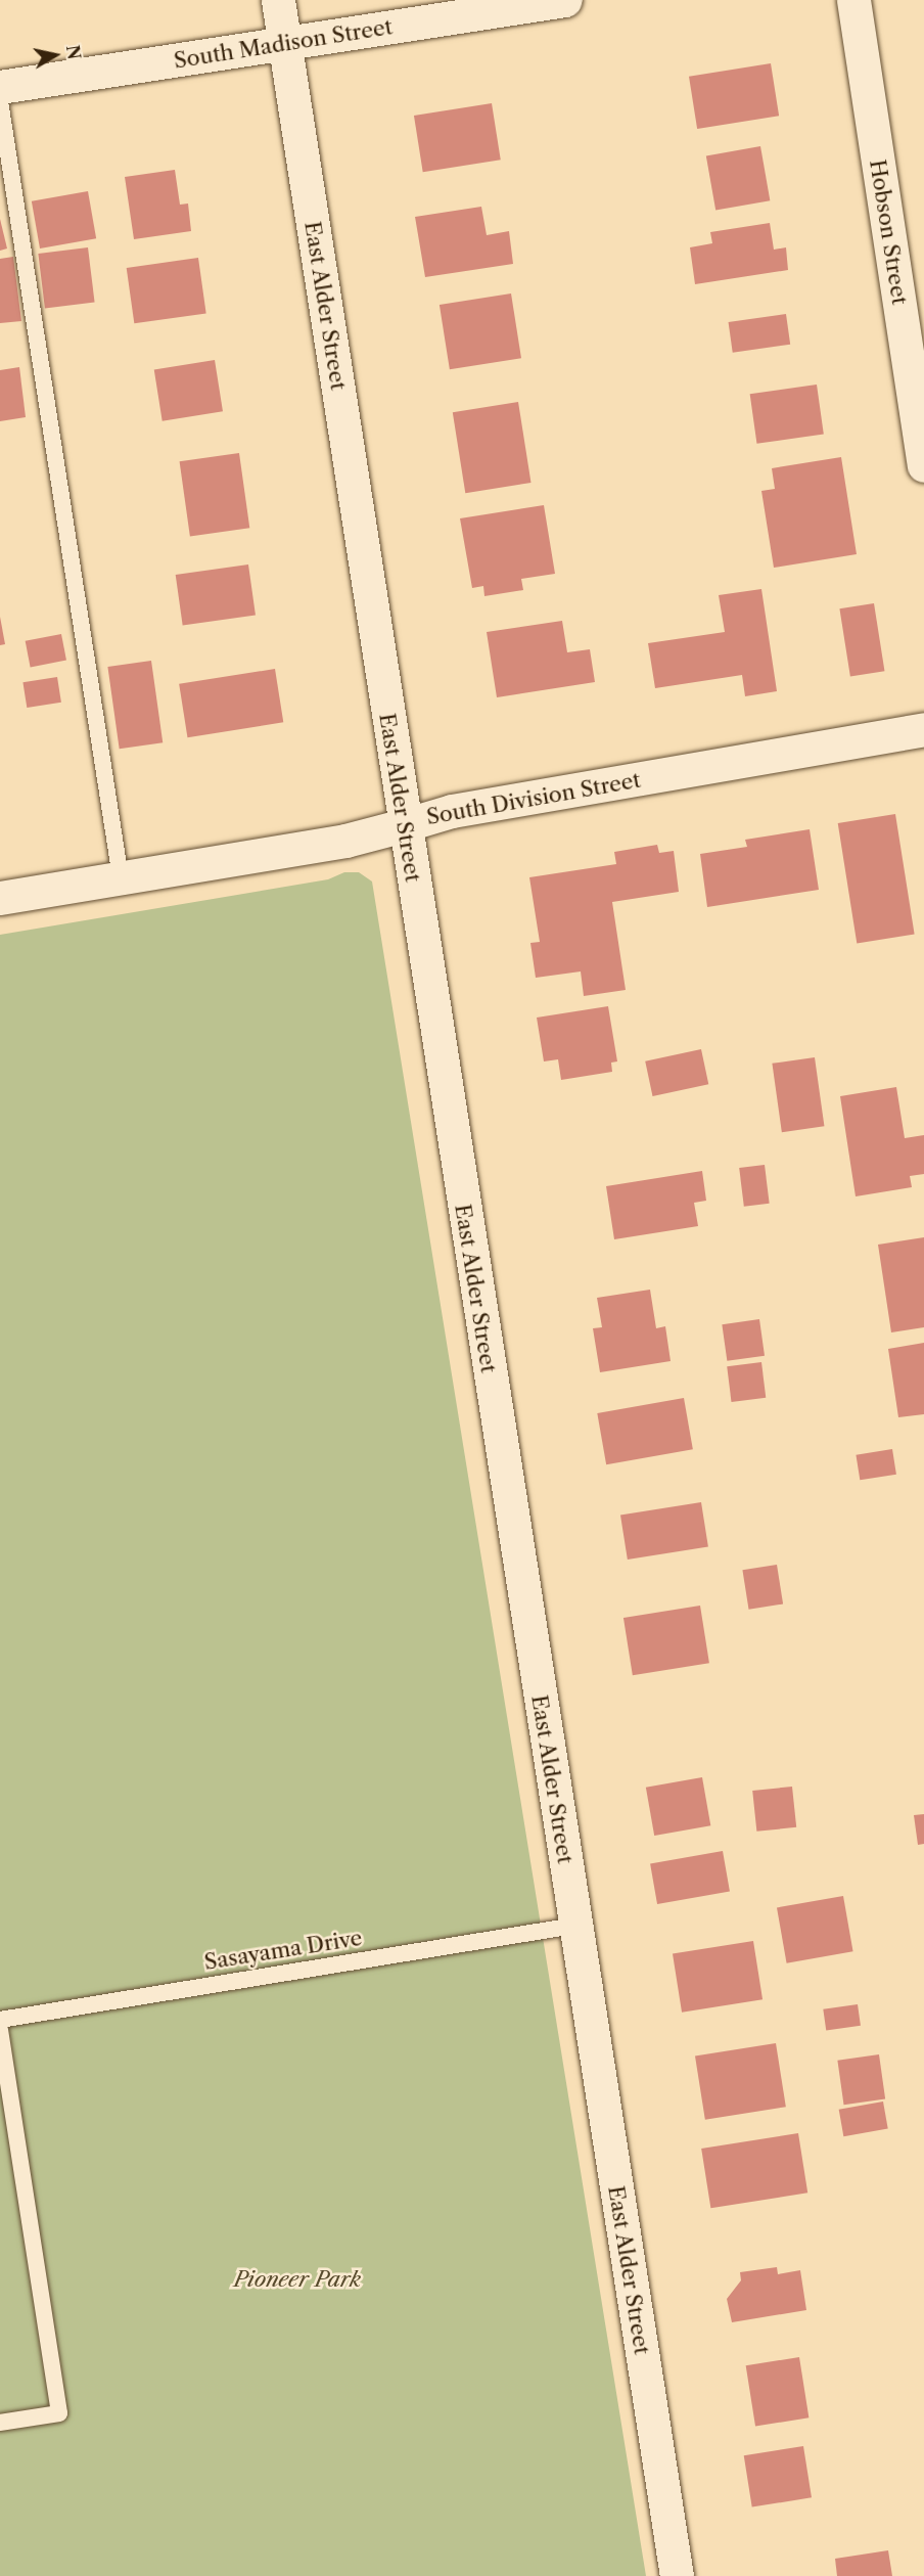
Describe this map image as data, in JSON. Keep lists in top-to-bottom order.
{
  "streets": {
    "main road": [
      "South Madison Street",
      "Hobson Street",
      "East Alder Street",
      "South Division Street"
    ],
    "lane": ["Sasayama Drive"]
  },
  "crossings": [
    ["South Madison Street", "East Alder Street"],
    ["East Alder Street", "South Division Street"],
    ["East Alder Street", "Sasayama Drive"]
  ],
  "parks": ["Pioneer Park"],
  "north": "right"
}
